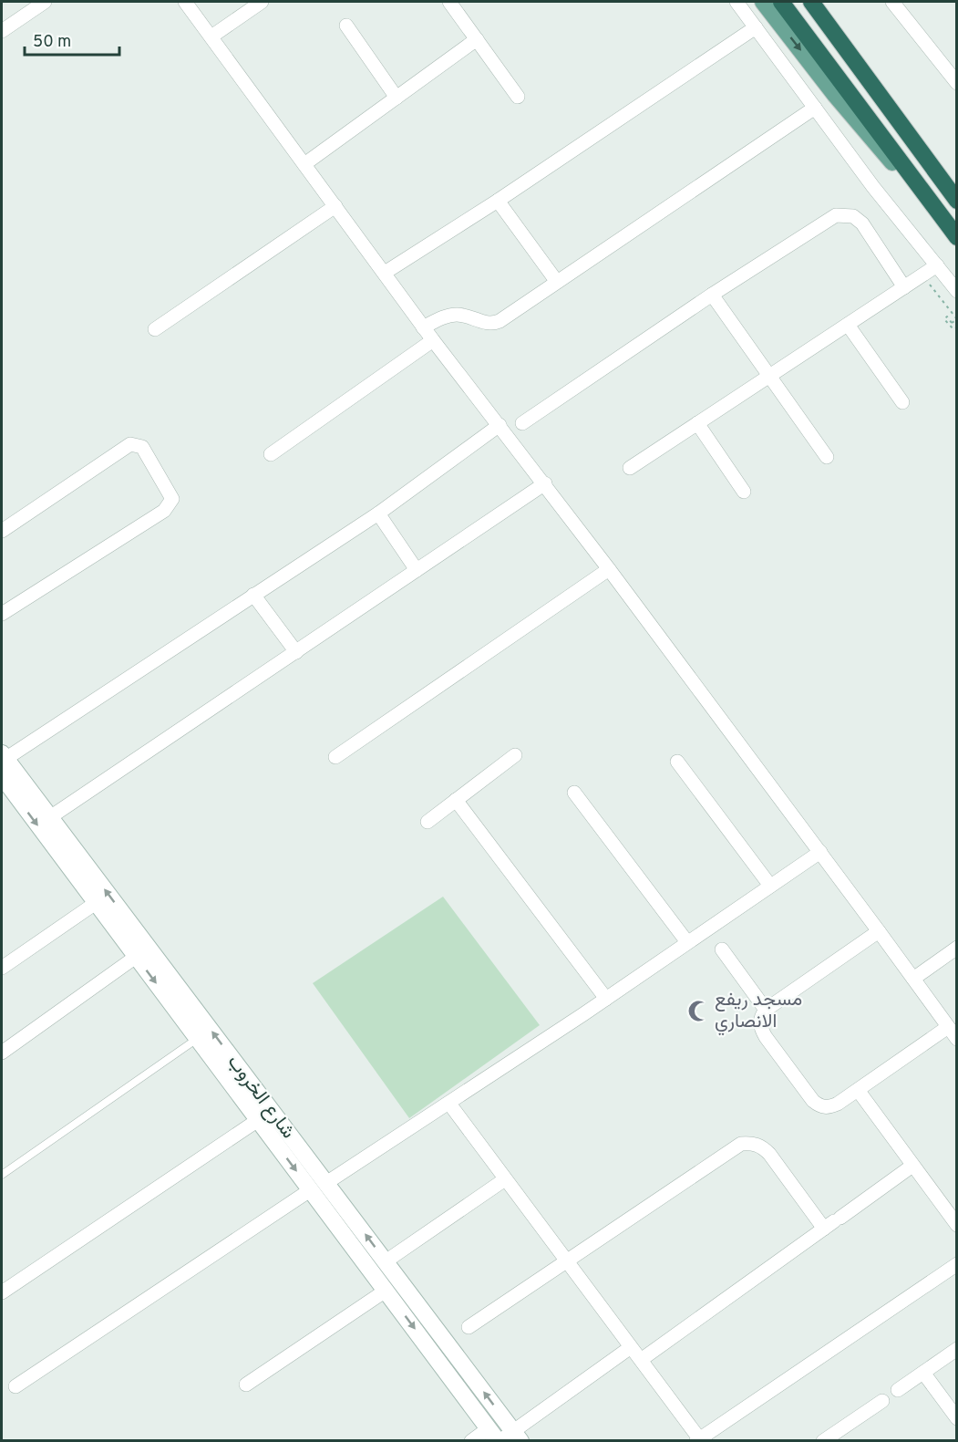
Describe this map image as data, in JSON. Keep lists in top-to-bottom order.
{
  "streets": {
    "main road": ["شارع الخروب"]
  },
  "places": {
    "mosque": ["مسجد ريفع الانصاري"]
  },
  "scale_bar": "50 m"
}
